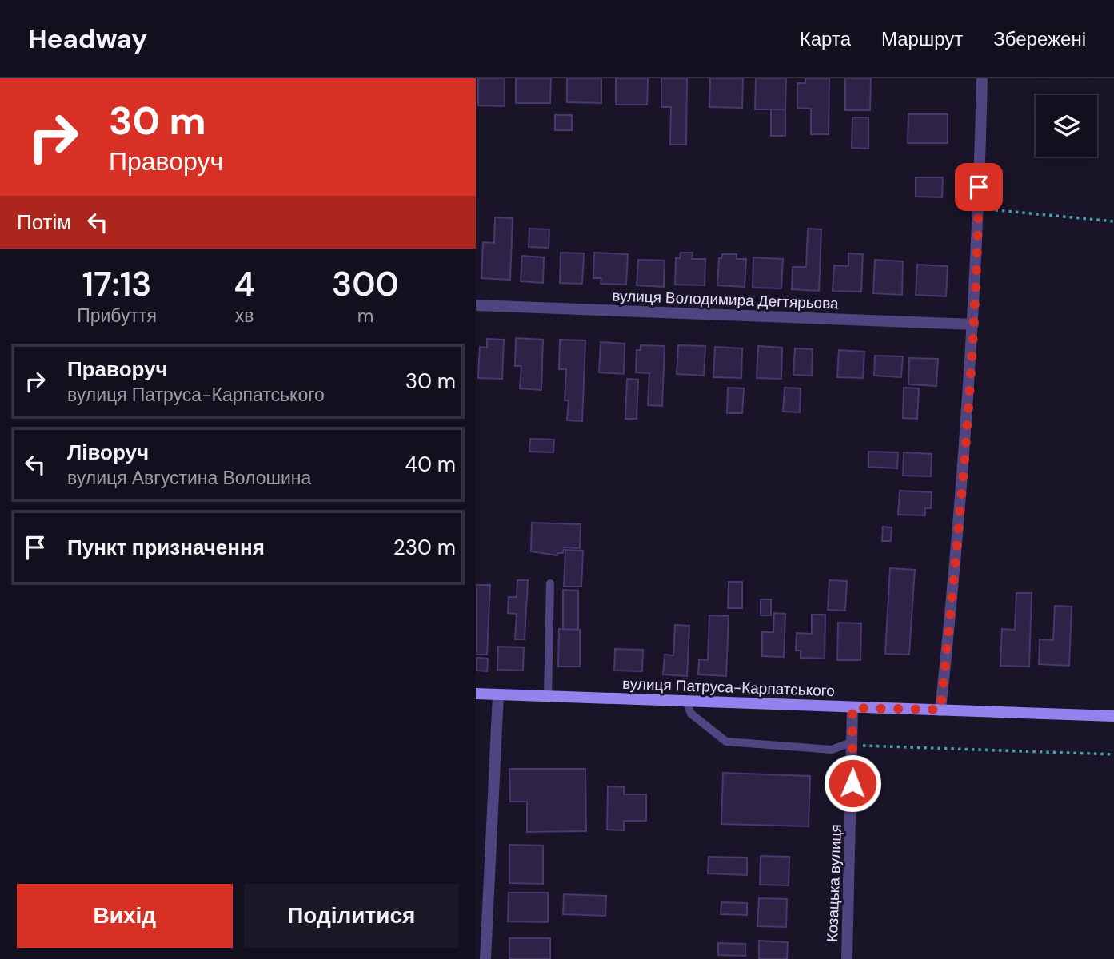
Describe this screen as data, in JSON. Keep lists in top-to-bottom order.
{
  "streets": {
    "main road": ["вулиця Патруса-Карпатського"],
    "street": ["вулиця Володимира Дегтярьова", "Козацька вулиця"]
  },
  "crossings": [
    ["вулиця Патруса-Карпатського", "Козацька вулиця"]
  ],
  "page": {
    "header": "Headway",
    "nav": ["Карта", "Маршрут", "Збережені"],
    "turn": ["30 m", "Праворуч"],
    "then": "Потім",
    "eta": [
      "17:13",
      "Прибуття",
      "4",
      "хв",
      "300",
      "m"
    ],
    "list": [
      {
        "name": "Праворуч",
        "note": "вулиця Патруса-Карпатського",
        "value": "30 m"
      },
      {
        "name": "Ліворуч",
        "note": "вулиця Августина Волошина",
        "value": "40 m"
      },
      {
        "name": "Пункт призначення",
        "value": "230 m"
      }
    ],
    "buttons": ["Вихід", "Поділитися"]
  }
}
